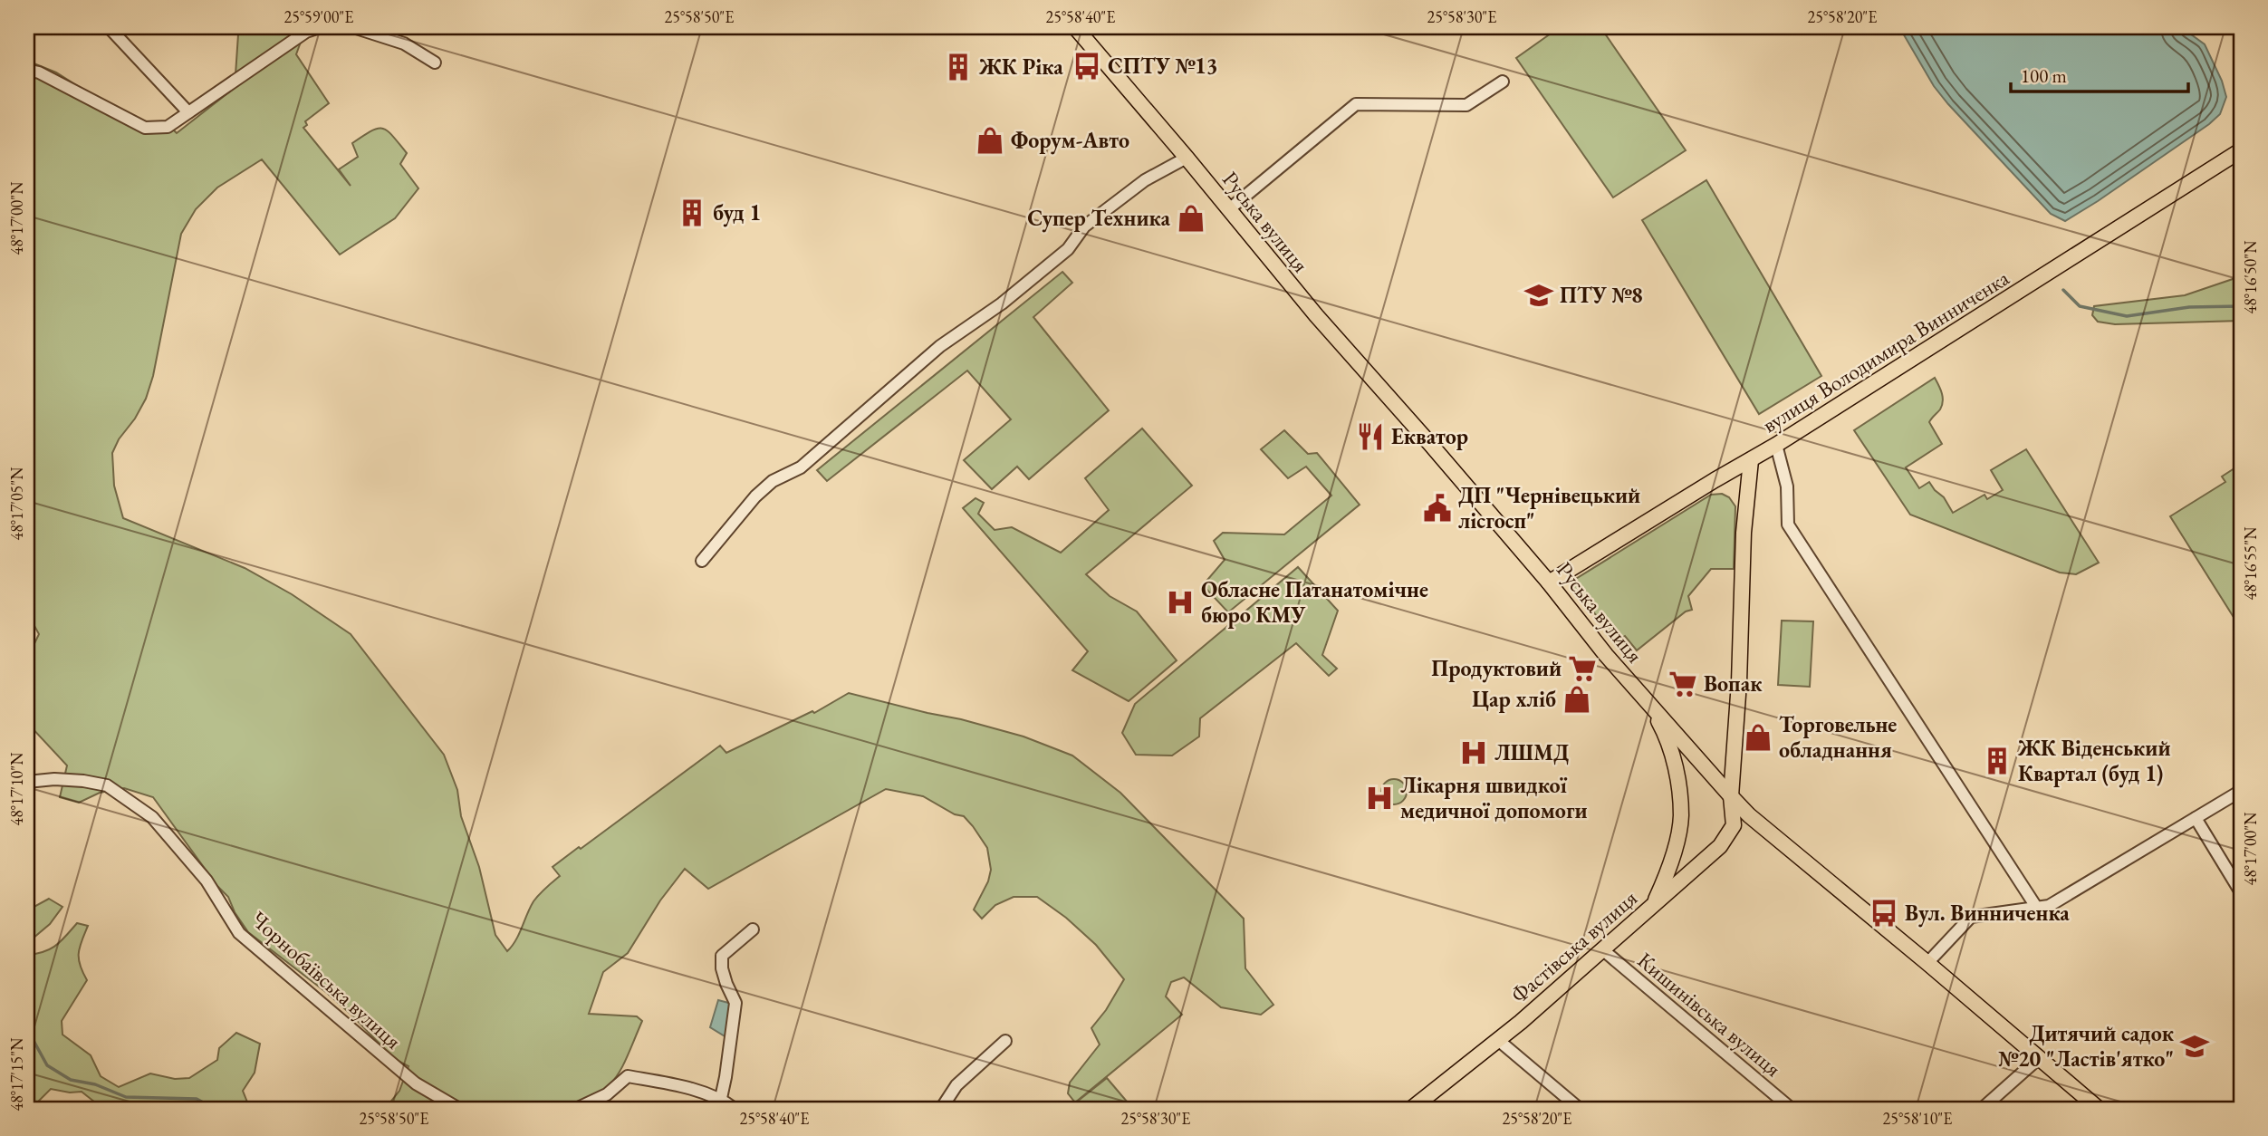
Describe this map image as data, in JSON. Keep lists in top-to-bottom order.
{
  "streets": {
    "main road": ["Руська вулиця", "вулиця Володимира Винниченка", "Фастівська вулиця"],
    "street": ["Чорнобаївська вулиця", "Кишинівська вулиця"]
  },
  "crossings": [
    ["Руська вулиця", "вулиця Володимира Винниченка"],
    ["Руська вулиця", "Фастівська вулиця"],
    ["вулиця Володимира Винниченка", "Фастівська вулиця"],
    ["Фастівська вулиця", "Кишинівська вулиця"]
  ],
  "places": {
    "bus stop": ["СПТУ №13", "Вул. Винниченка"],
    "building": ["ЖК Ріка", "буд 1", "ЖК Віденський Квартал (буд 1)"],
    "shop": [
      "Форум-Авто",
      "Супер Техника",
      "Цар хліб",
      "Торговельне обладнання"
    ],
    "school or university": ["ПТУ №8", "Дитячий садок №20 \"Ластів'ятко\""],
    "restaurant": ["Екватор"],
    "public building": ["ДП \"Чернівецький лісгосп\""],
    "hospital": ["Обласне Патанатомічне бюро КМУ", "ЛШМД", "Лікарня швидкої медичної допомоги"],
    "supermarket": ["Продуктовий", "Вопак"]
  },
  "scale_bar": "100 m",
  "coordinates": [
    "25°59'00\"E",
    "25°58'50\"E",
    "25°58'40\"E",
    "25°58'30\"E",
    "25°58'20\"E",
    "48°17'00\"N",
    "48°16'50\"N",
    "48°17'05\"N",
    "48°16'55\"N",
    "48°17'10\"N",
    "48°17'15\"N",
    "25°58'10\"E"
  ]
}
